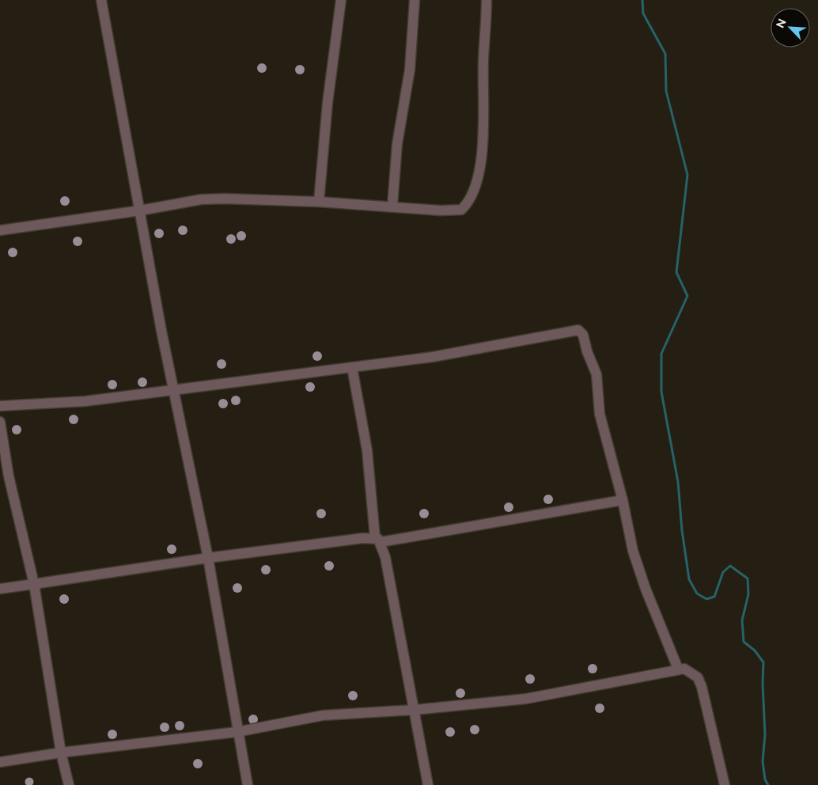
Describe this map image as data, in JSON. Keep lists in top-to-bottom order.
{
  "north": "top left"
}
